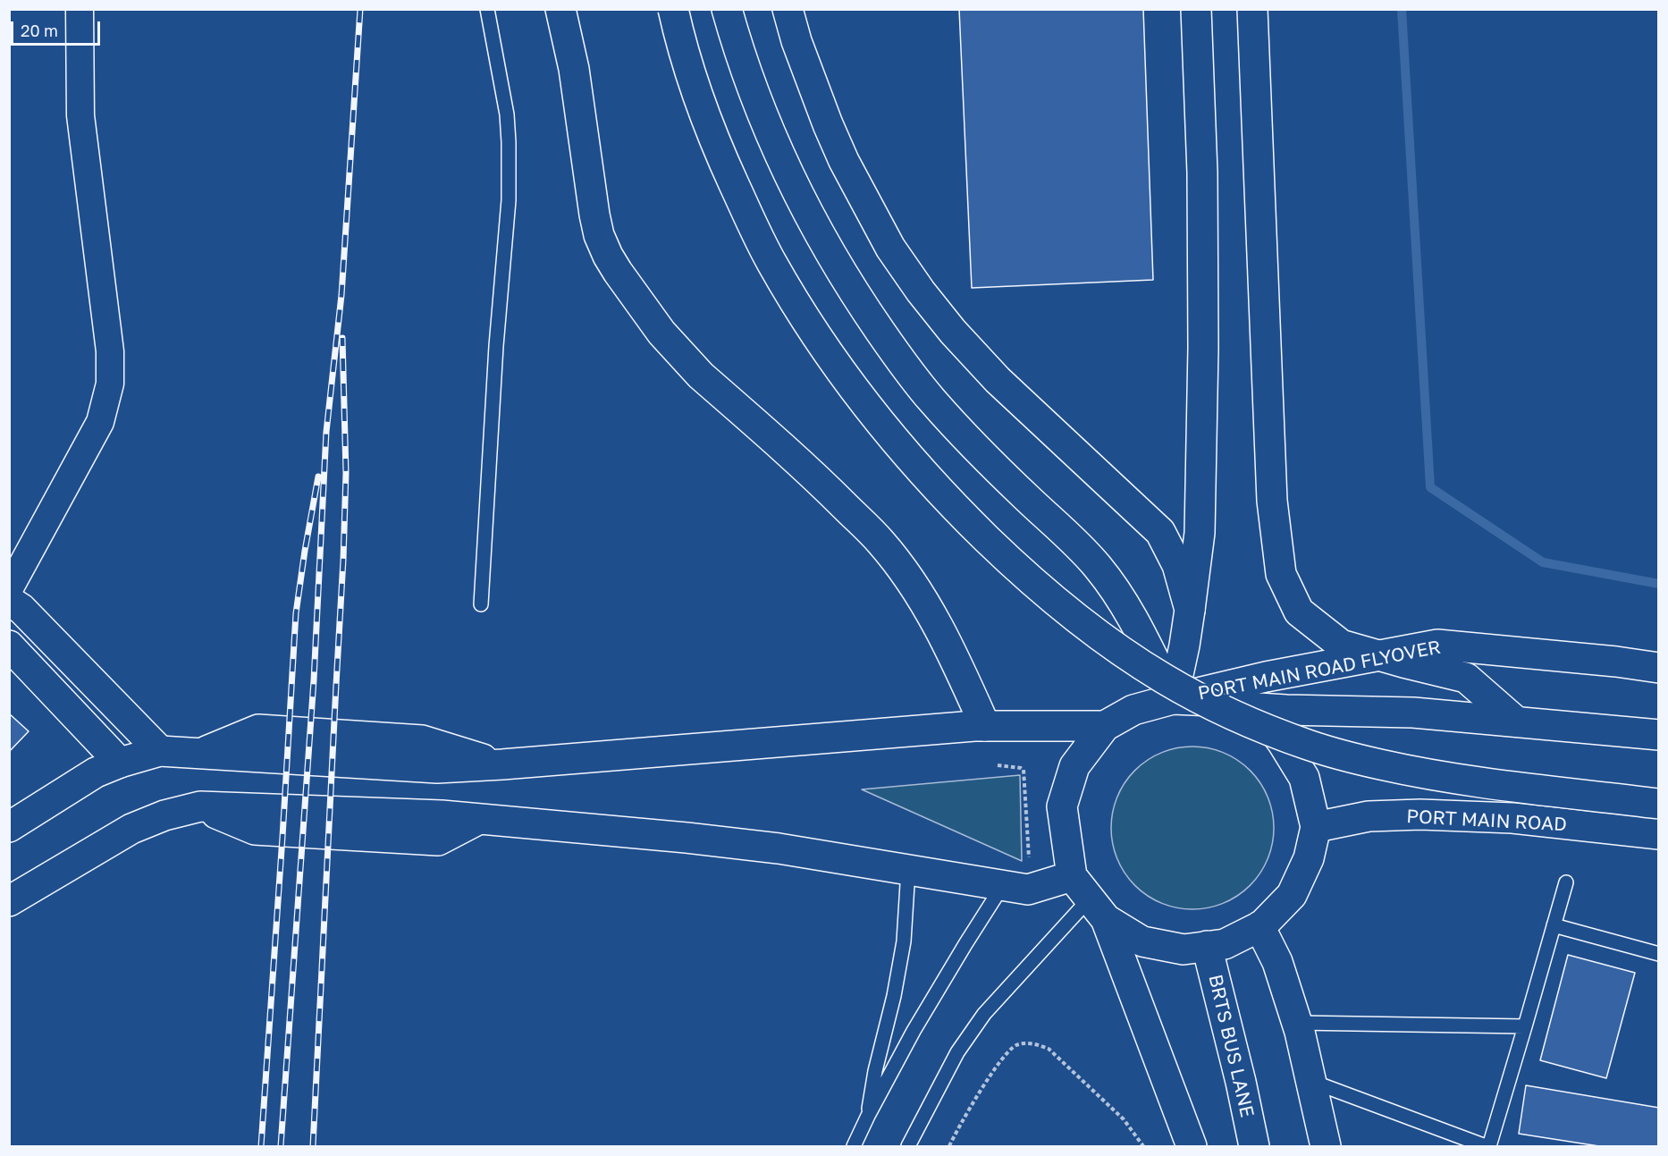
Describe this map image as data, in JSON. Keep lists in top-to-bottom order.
{
  "streets": {
    "main road": ["PORT MAIN ROAD FLYOVER", "PORT MAIN ROAD", "BRTS BUS LANE"]
  },
  "scale_bar": "20 m"
}
